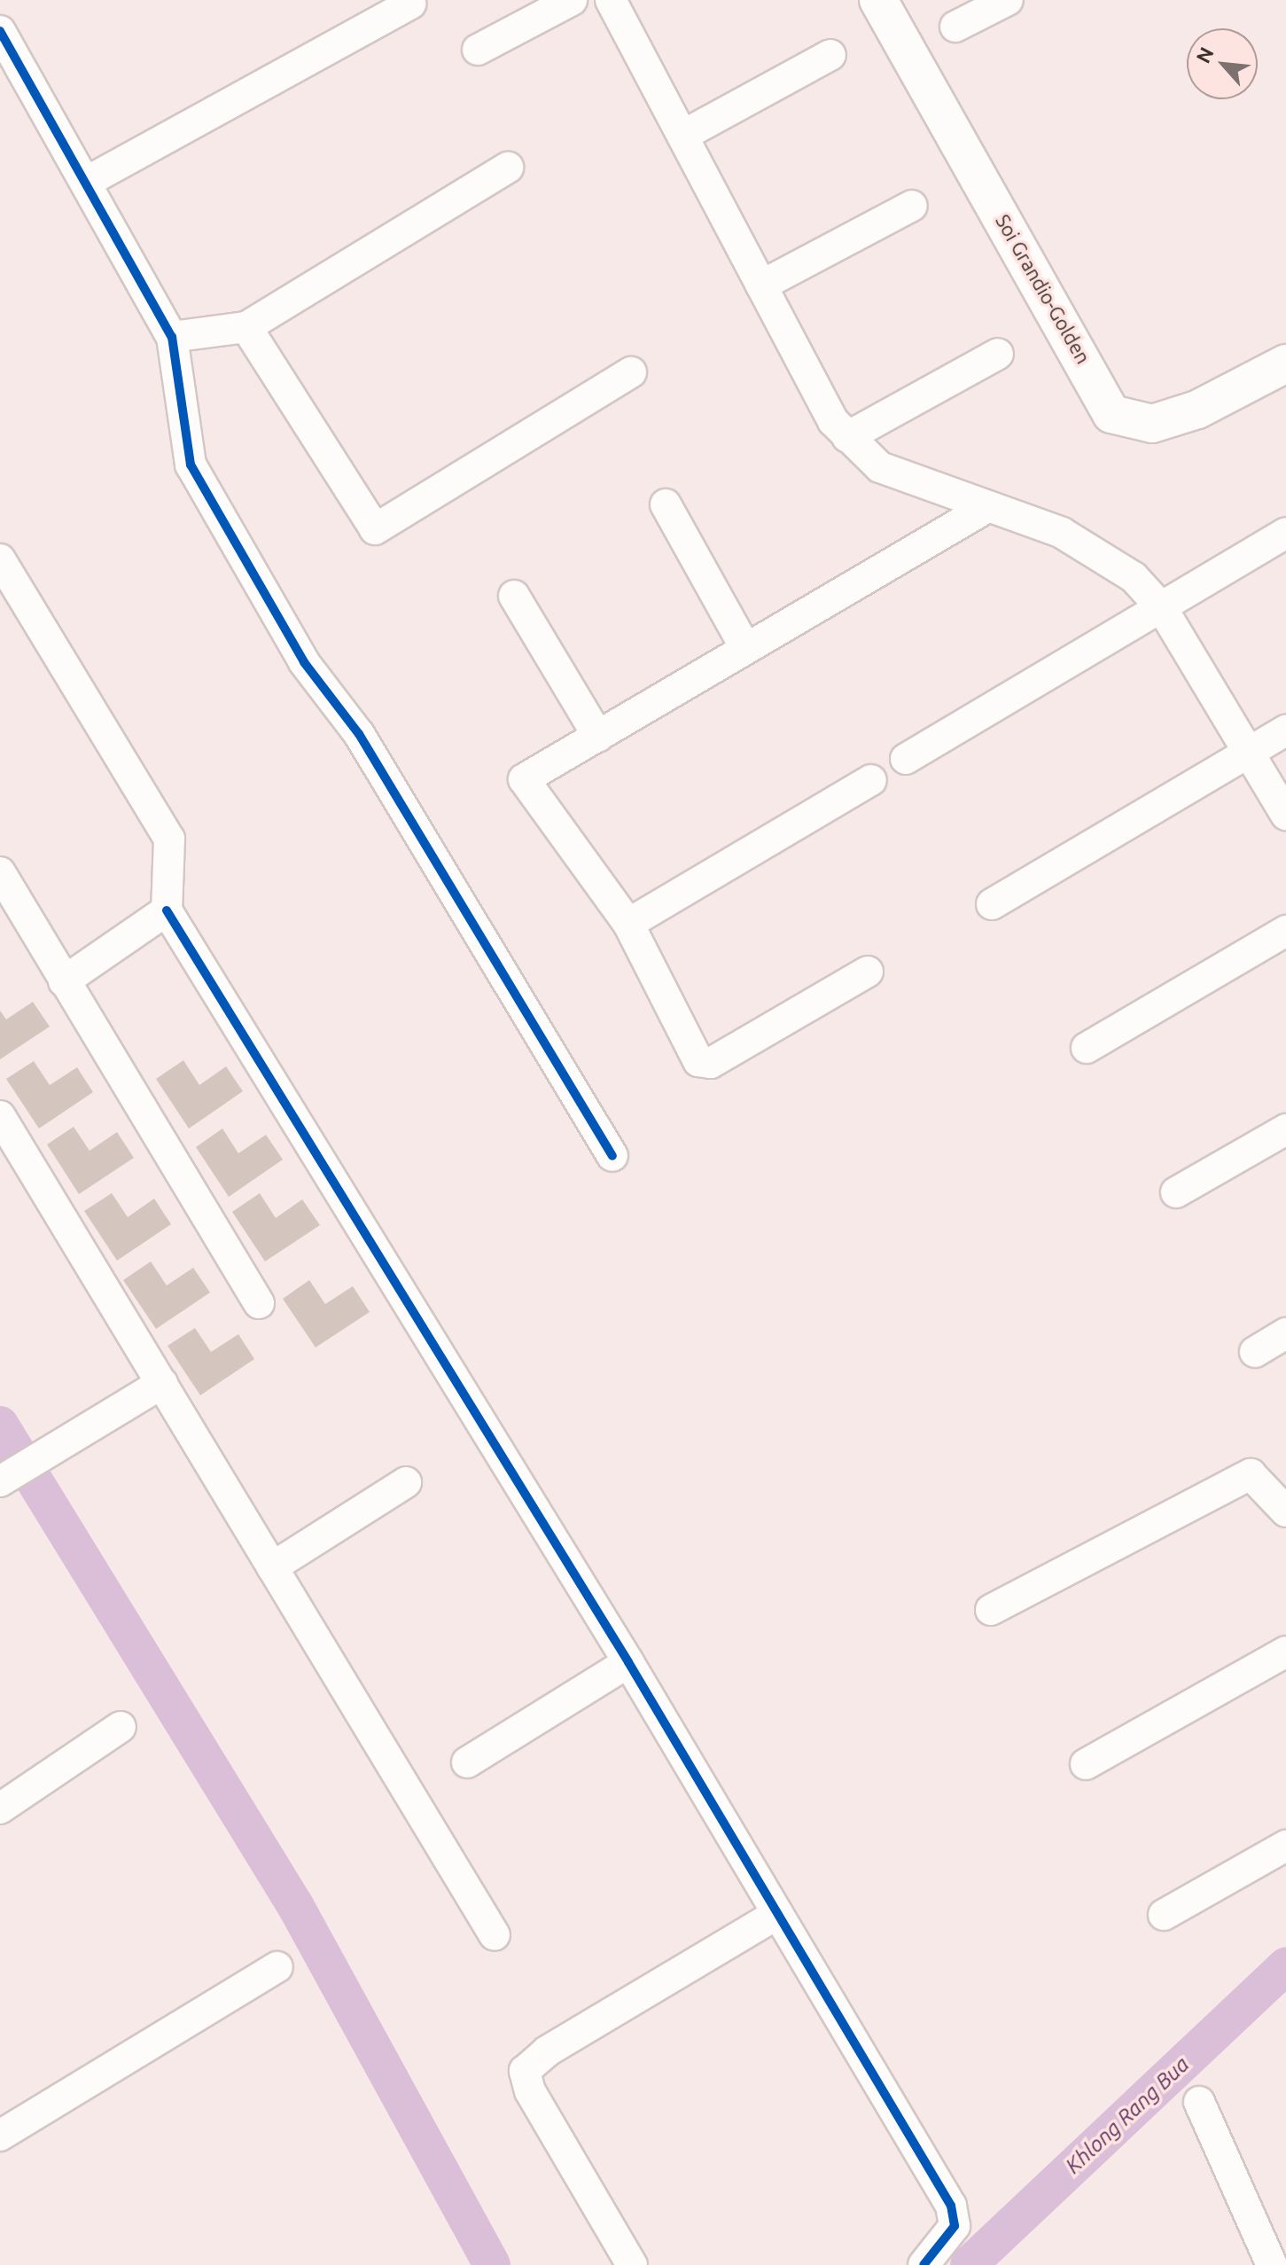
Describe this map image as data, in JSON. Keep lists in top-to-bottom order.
{
  "streets": {
    "street": ["Soi Grandio-Golden"]
  },
  "water": ["Khlong Rang Bua"],
  "north": "top left"
}
